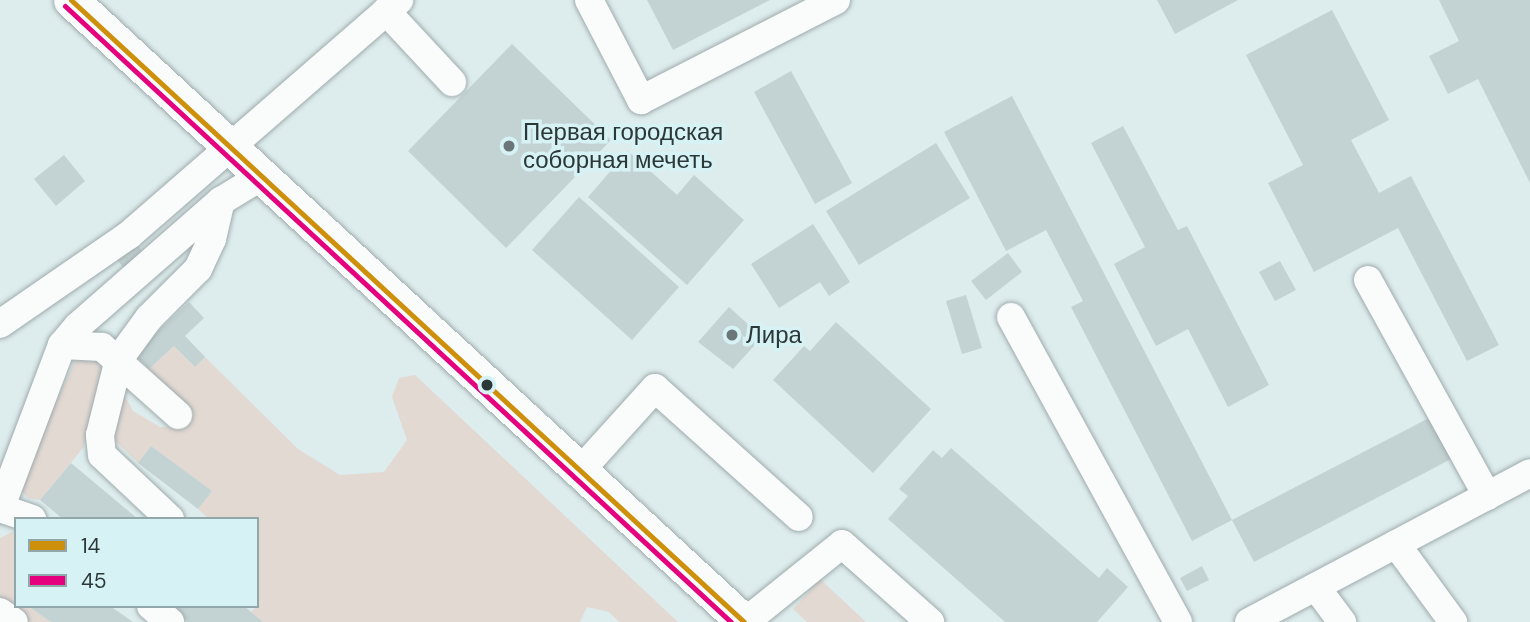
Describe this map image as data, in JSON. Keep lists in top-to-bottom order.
{
  "places": ["Первая городская соборная мечеть", "Лира"],
  "lines": ["transit line 14", "transit line 45"],
  "legend": ["14", "45"]
}
